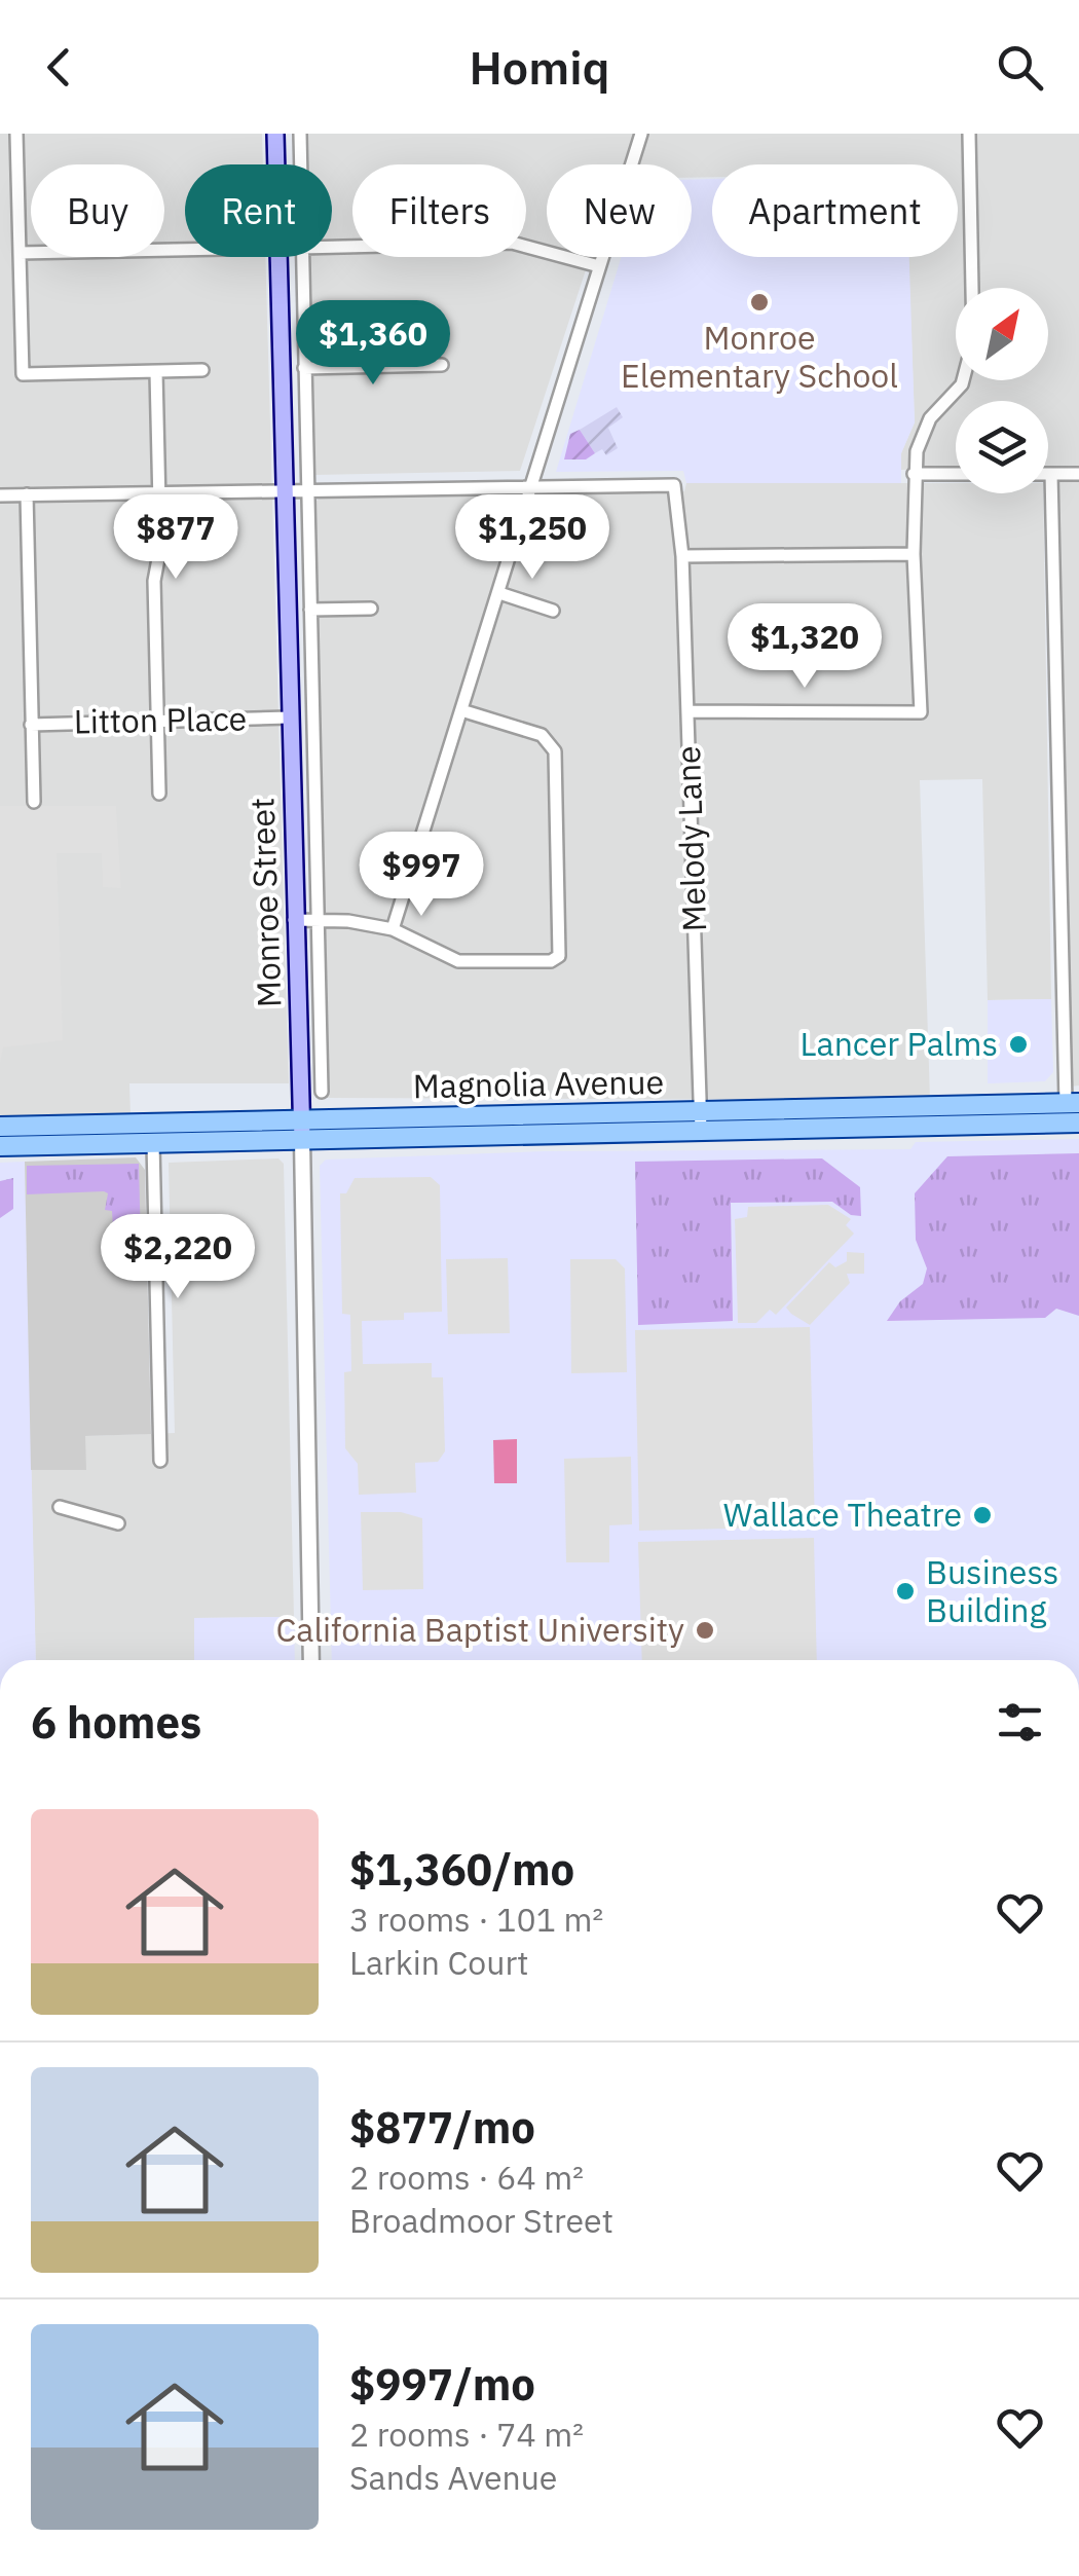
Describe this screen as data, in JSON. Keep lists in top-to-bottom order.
{
  "streets": {
    "main road": ["Monroe Street", "Magnolia Avenue"],
    "street": ["Litton Place", "Melody Lane"]
  },
  "crossings": [
    ["Litton Place", "Monroe Street"],
    ["Melody Lane", "Magnolia Avenue"],
    ["Monroe Street", "Magnolia Avenue"]
  ],
  "places": [
    "Monroe Elementary School",
    "Lancer Palms",
    "Wallace Theatre",
    "Business Building",
    "California Baptist University"
  ],
  "north": "top right",
  "page": {
    "header": "Homiq",
    "chip": [
      "Buy",
      "Rent",
      "Filters",
      "New",
      "Apartment"
    ],
    "price": [
      "$1,360",
      "$877",
      "$1,250",
      "$1,320",
      "$997",
      "$2,220"
    ],
    "heading": "6 homes",
    "list": [
      {
        "name": "$1,360/mo",
        "note": "3 rooms · 101 m² · Larkin Court"
      },
      {
        "name": "$877/mo",
        "note": "2 rooms · 64 m² · Broadmoor Street"
      },
      {
        "name": "$997/mo",
        "note": "2 rooms · 74 m² · Sands Avenue"
      }
    ]
  }
}
